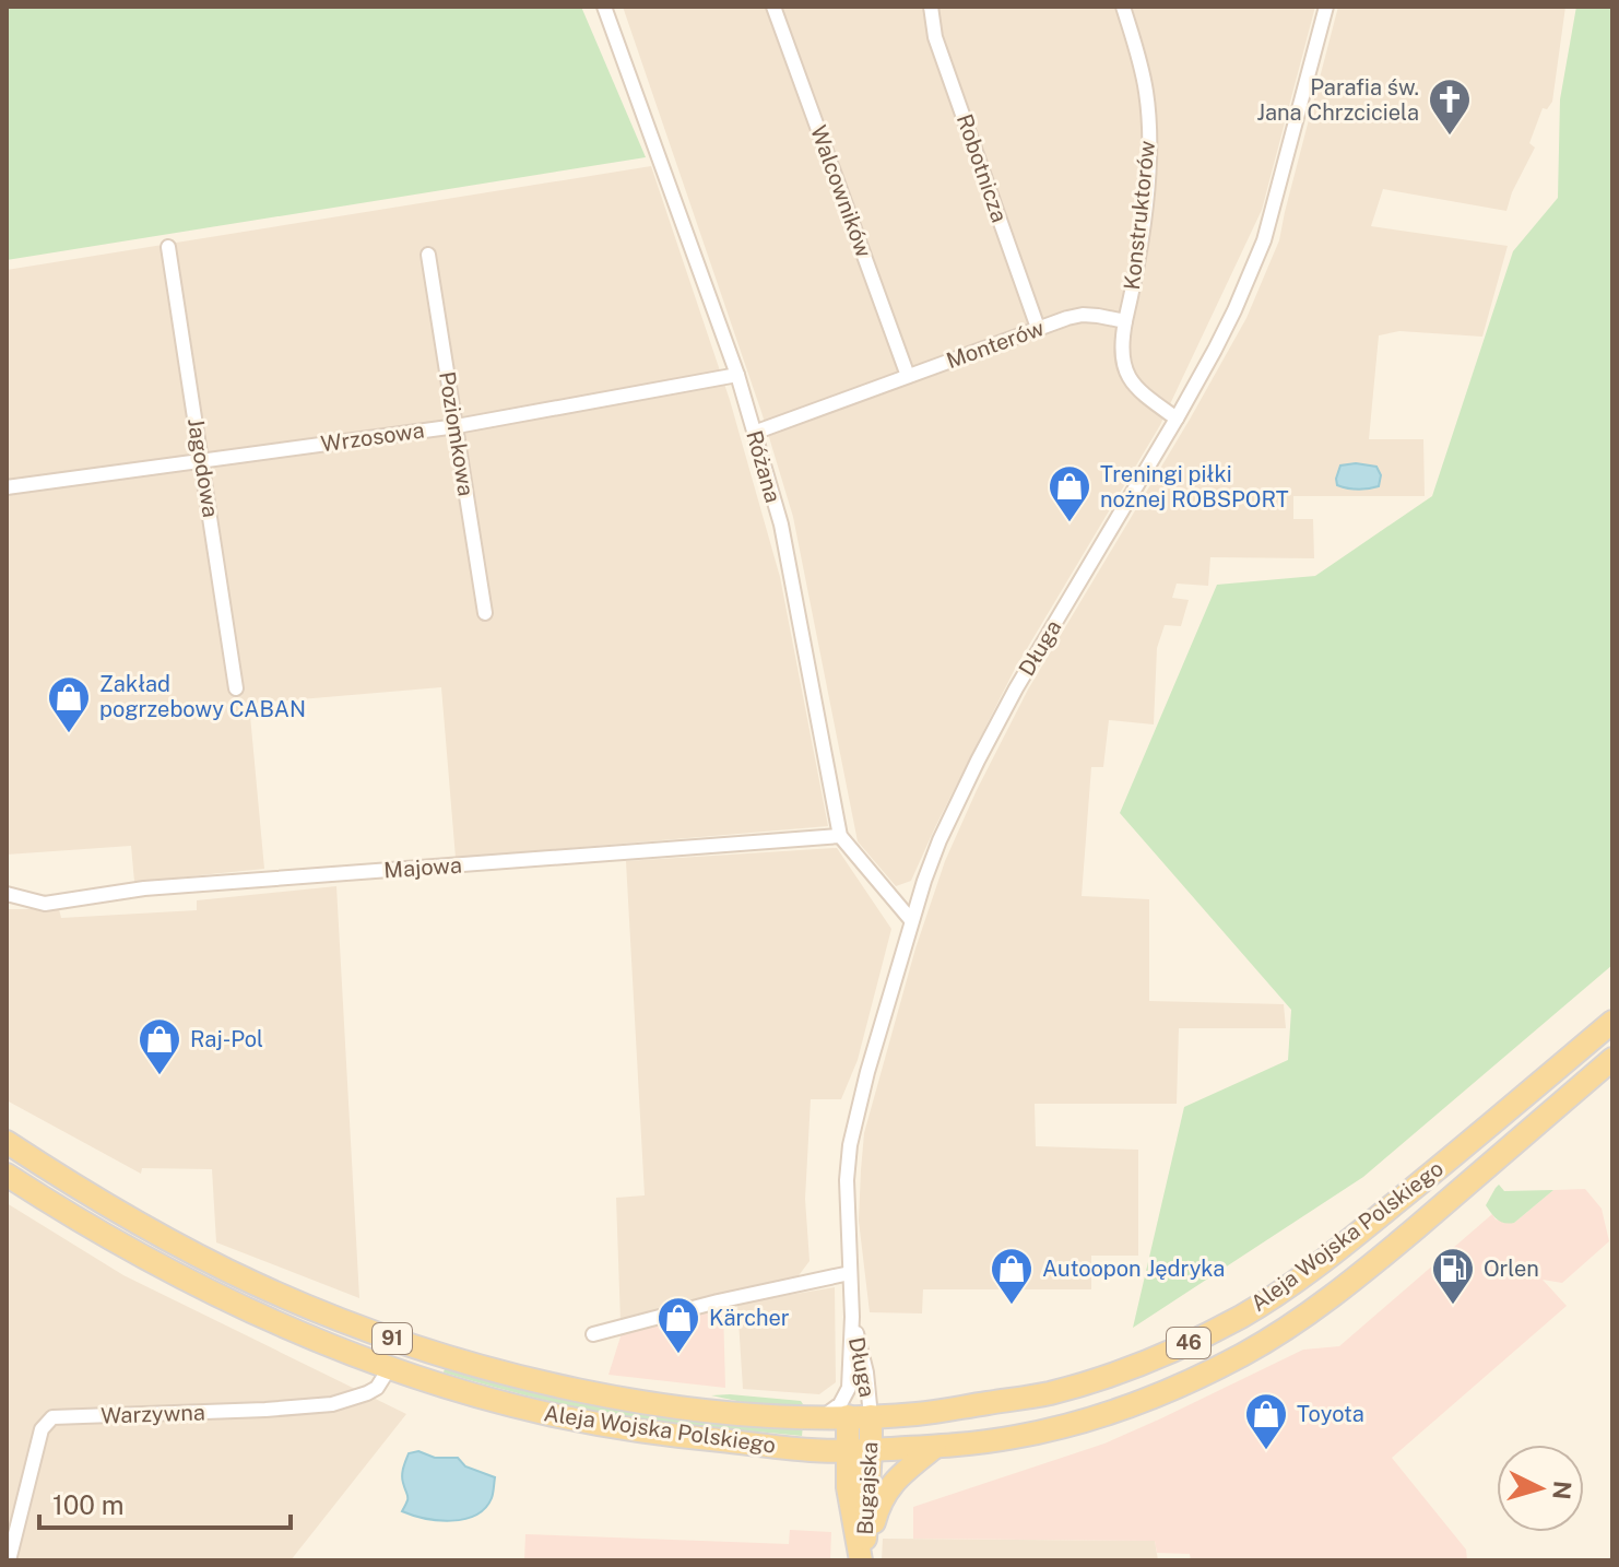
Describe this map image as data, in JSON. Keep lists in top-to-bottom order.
{
  "streets": {
    "main road": [
      "Aleja Wojska Polskiego",
      "91",
      "46",
      "Bugajska"
    ],
    "street": [
      "Robotnicza",
      "Walcowników",
      "Konstruktorów",
      "Monterów",
      "Poziomkowa",
      "Wrzosowa",
      "Różana",
      "Jagodowa",
      "Długa",
      "Majowa",
      "Warzywna"
    ]
  },
  "crossings": [
    ["Robotnicza", "Monterów"],
    ["Walcowników", "Monterów"],
    ["Konstruktorów", "Monterów"],
    ["Monterów", "Różana"],
    ["Poziomkowa", "Wrzosowa"],
    ["Wrzosowa", "Różana"],
    ["Wrzosowa", "Jagodowa"],
    ["Różana", "Długa"],
    ["Różana", "Majowa"],
    ["Długa", "Aleja Wojska Polskiego"],
    ["Długa", "Bugajska"],
    ["Aleja Wojska Polskiego", "Warzywna"],
    ["Aleja Wojska Polskiego", "Bugajska"]
  ],
  "places": {
    "church": ["Parafia św. Jana Chrzciciela"],
    "shop": [
      "Treningi piłki nożnej ROBSPORT",
      "Zakład pogrzebowy CABAN",
      "Raj-Pol",
      "Autoopon Jędryka",
      "Kärcher",
      "Toyota"
    ],
    "fuel station": ["Orlen"]
  },
  "scale_bar": "100 m",
  "north": "right"
}
